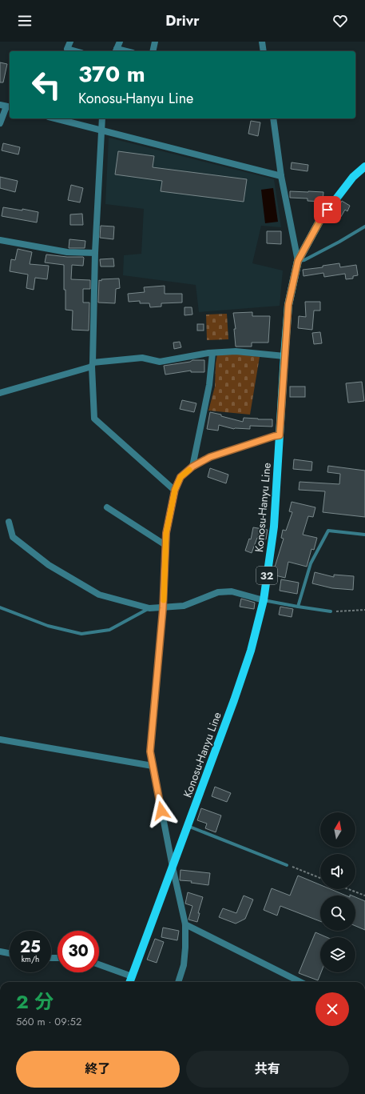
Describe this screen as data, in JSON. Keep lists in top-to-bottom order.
{
  "streets": {
    "main road": ["Konosu-Hanyu Line", "32"]
  },
  "north": "top",
  "page": {
    "header": "Drivr",
    "turn": ["370 m", "Konosu-Hanyu Line"],
    "speed": "25 km/h",
    "limit": "30",
    "heading": ["2 分", "560 m · 09:52"],
    "buttons": ["終了", "共有"]
  }
}
